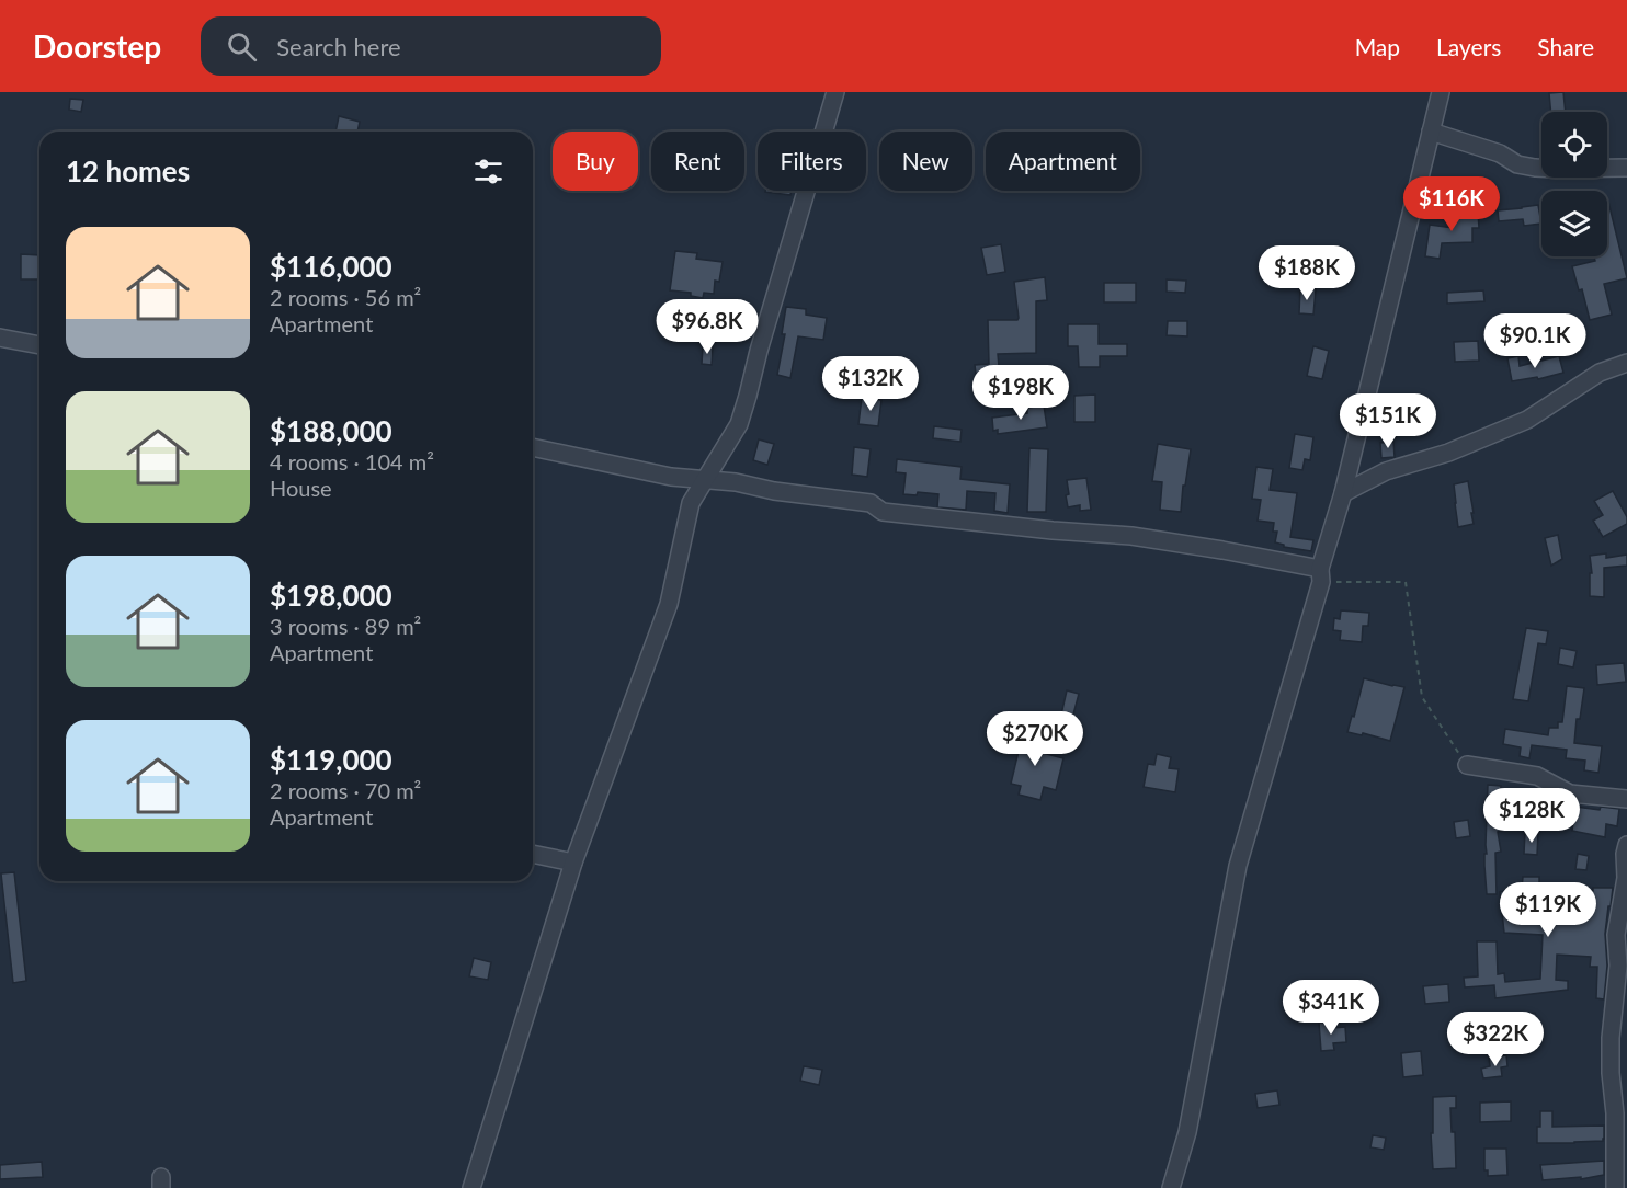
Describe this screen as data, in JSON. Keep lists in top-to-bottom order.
{
  "page": {
    "header": "Doorstep",
    "search": "Search here",
    "nav": ["Map", "Layers", "Share"],
    "chip": [
      "Buy",
      "Rent",
      "Filters",
      "New",
      "Apartment"
    ],
    "heading": "12 homes",
    "price": [
      "$116K",
      "$188K",
      "$96.8K",
      "$90.1K",
      "$132K",
      "$198K",
      "$151K",
      "$270K",
      "$128K",
      "$119K",
      "$341K",
      "$322K"
    ],
    "list": [
      {
        "name": "$116,000",
        "note": "2 rooms · 56 m² · Apartment"
      },
      {
        "name": "$188,000",
        "note": "4 rooms · 104 m² · House"
      },
      {
        "name": "$198,000",
        "note": "3 rooms · 89 m² · Apartment"
      },
      {
        "name": "$119,000",
        "note": "2 rooms · 70 m² · Apartment"
      }
    ]
  }
}
